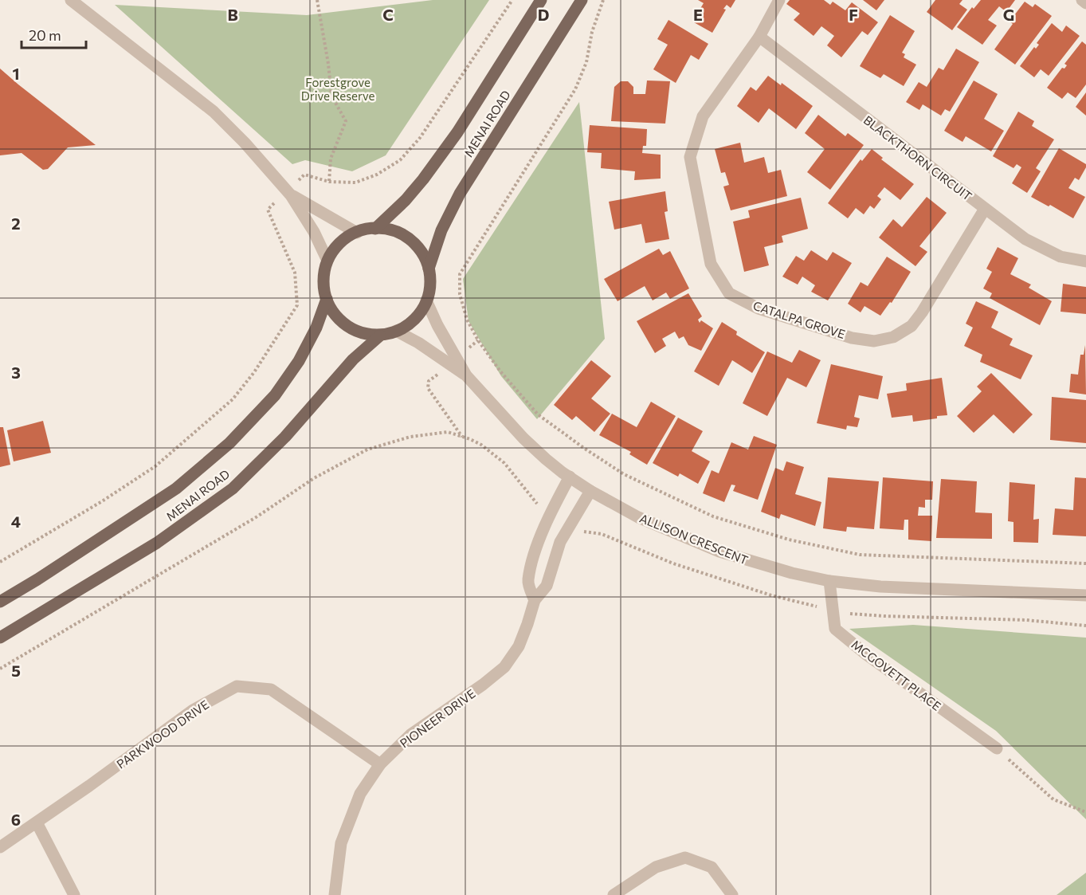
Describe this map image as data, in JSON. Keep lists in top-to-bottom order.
{
  "streets": {
    "main road": ["MENAI ROAD"],
    "street": [
      "BLACKTHORN CIRCUIT",
      "CATALPA GROVE",
      "ALLISON CRESCENT",
      "MCGOVETT PLACE",
      "PIONEER DRIVE",
      "PARKWOOD DRIVE"
    ]
  },
  "crossings": [
    ["BLACKTHORN CIRCUIT", "CATALPA GROVE"],
    ["ALLISON CRESCENT", "MCGOVETT PLACE"],
    ["ALLISON CRESCENT", "PIONEER DRIVE"],
    ["PIONEER DRIVE", "PARKWOOD DRIVE"]
  ],
  "parks": ["Forestgrove Drive Reserve"],
  "scale_bar": "20 m",
  "grid": {
    "columns": [
      "B",
      "C",
      "D",
      "E",
      "F",
      "G"
    ],
    "rows": [
      "1",
      "2",
      "3",
      "4",
      "5",
      "6"
    ]
  }
}
